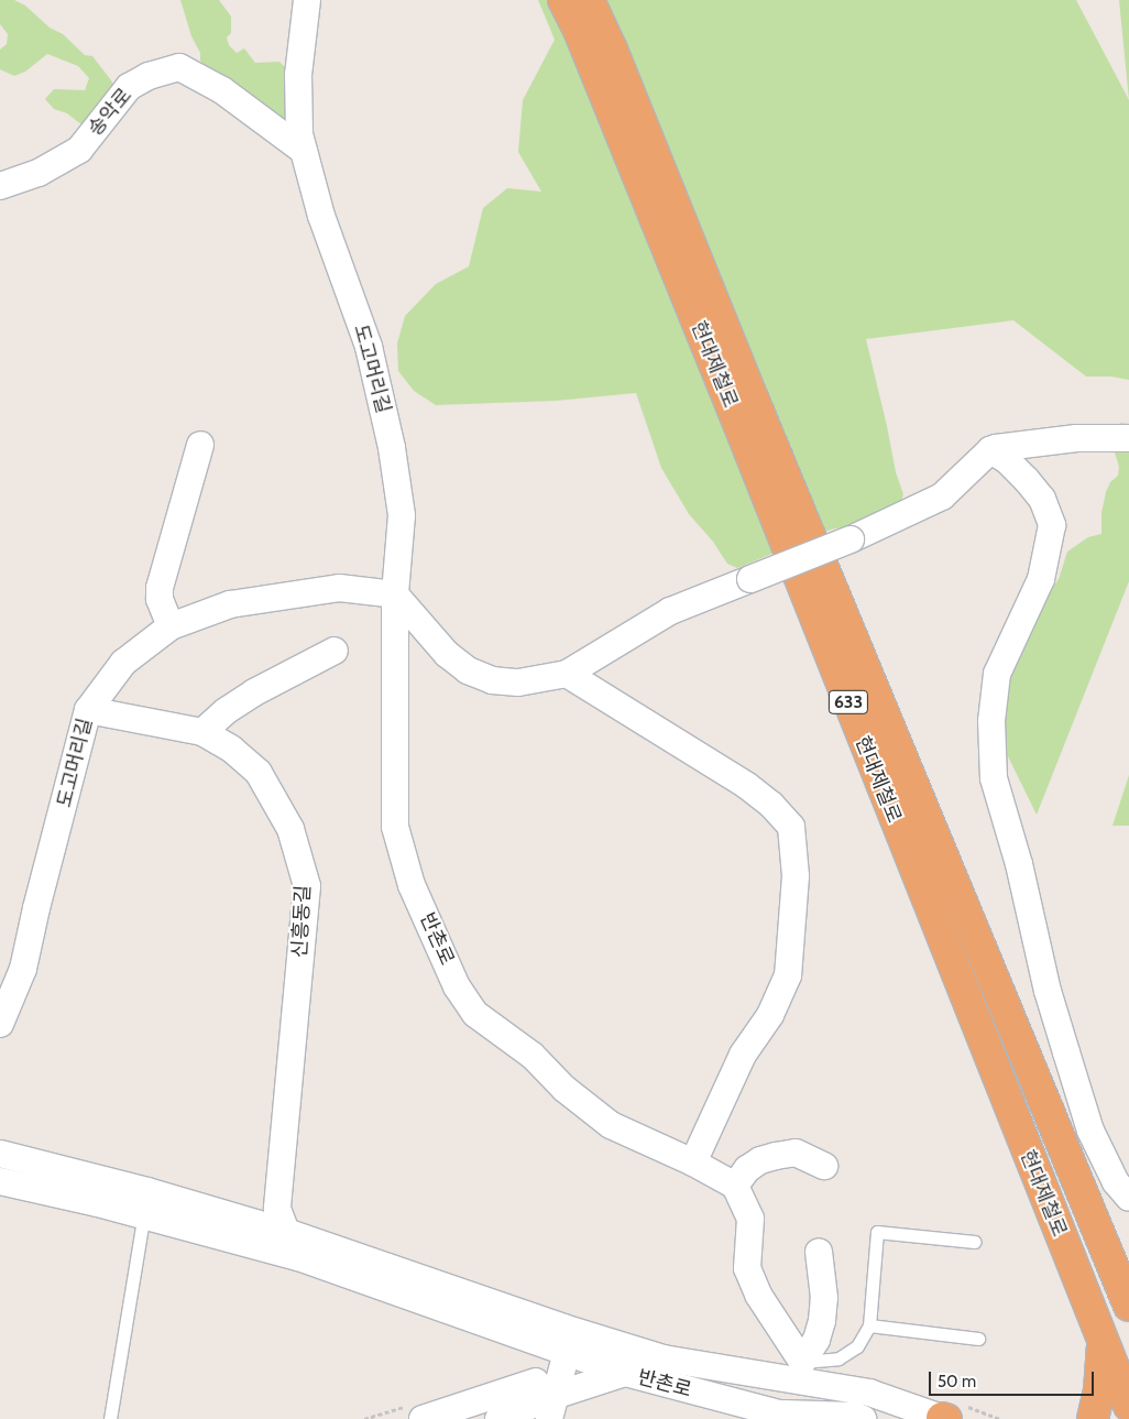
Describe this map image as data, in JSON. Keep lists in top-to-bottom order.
{
  "streets": {
    "highway": ["현대제철로", "633"],
    "street": [
      "송악로",
      "도고머리길",
      "신흥동길",
      "반촌로"
    ]
  },
  "crossings": [
    ["송악로", "도고머리길"],
    ["도고머리길", "신흥동길"],
    ["도고머리길", "반촌로"]
  ],
  "scale_bar": "50 m"
}
